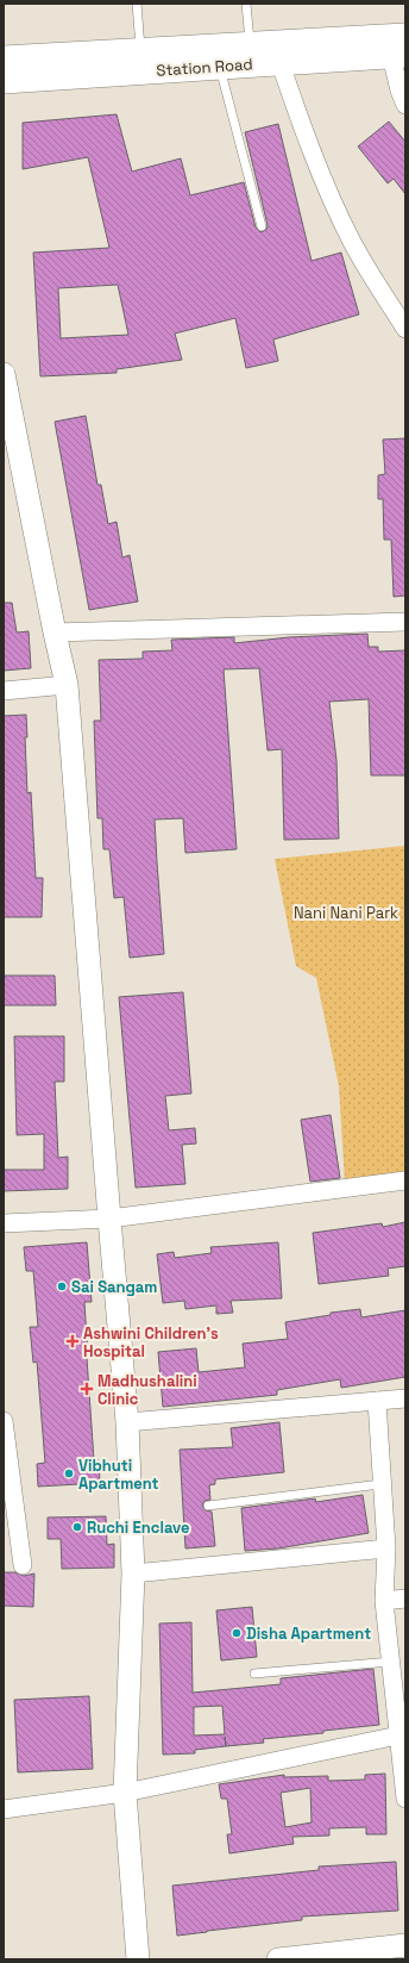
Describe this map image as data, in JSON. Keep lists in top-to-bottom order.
{
  "streets": {
    "main road": ["Station Road"]
  },
  "parks": ["Nani Nani Park"],
  "places": {
    "other": [
      "Sai Sangam",
      "Vibhuti Apartment",
      "Ruchi Enclave",
      "Disha Apartment"
    ],
    "health": ["Ashwini Children's Hospital", "Madhushalini Clinic"]
  }
}
